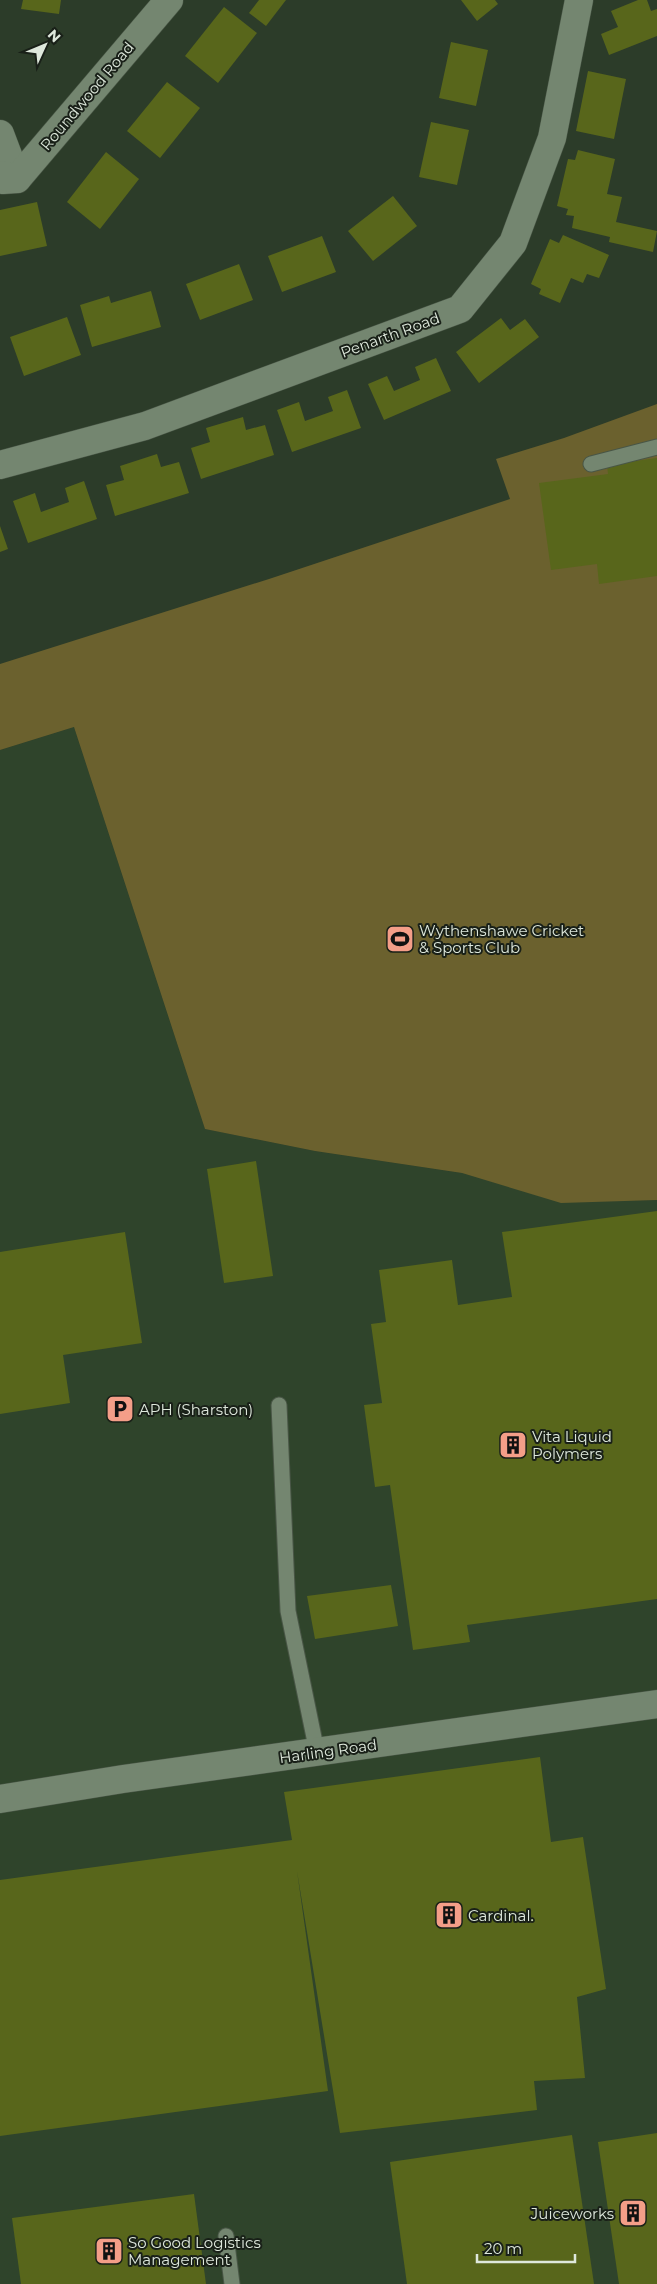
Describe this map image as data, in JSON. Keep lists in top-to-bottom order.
{
  "streets": {
    "street": ["Roundwood Road", "Penarth Road", "Harling Road"]
  },
  "places": {
    "sports": ["Wythenshawe Cricket & Sports Club"],
    "parking": ["APH (Sharston)"],
    "building": [
      "Vita Liquid Polymers",
      "Cardinal.",
      "Juiceworks",
      "So Good Logistics Management"
    ]
  },
  "scale_bar": "20 m",
  "north": "top right"
}
